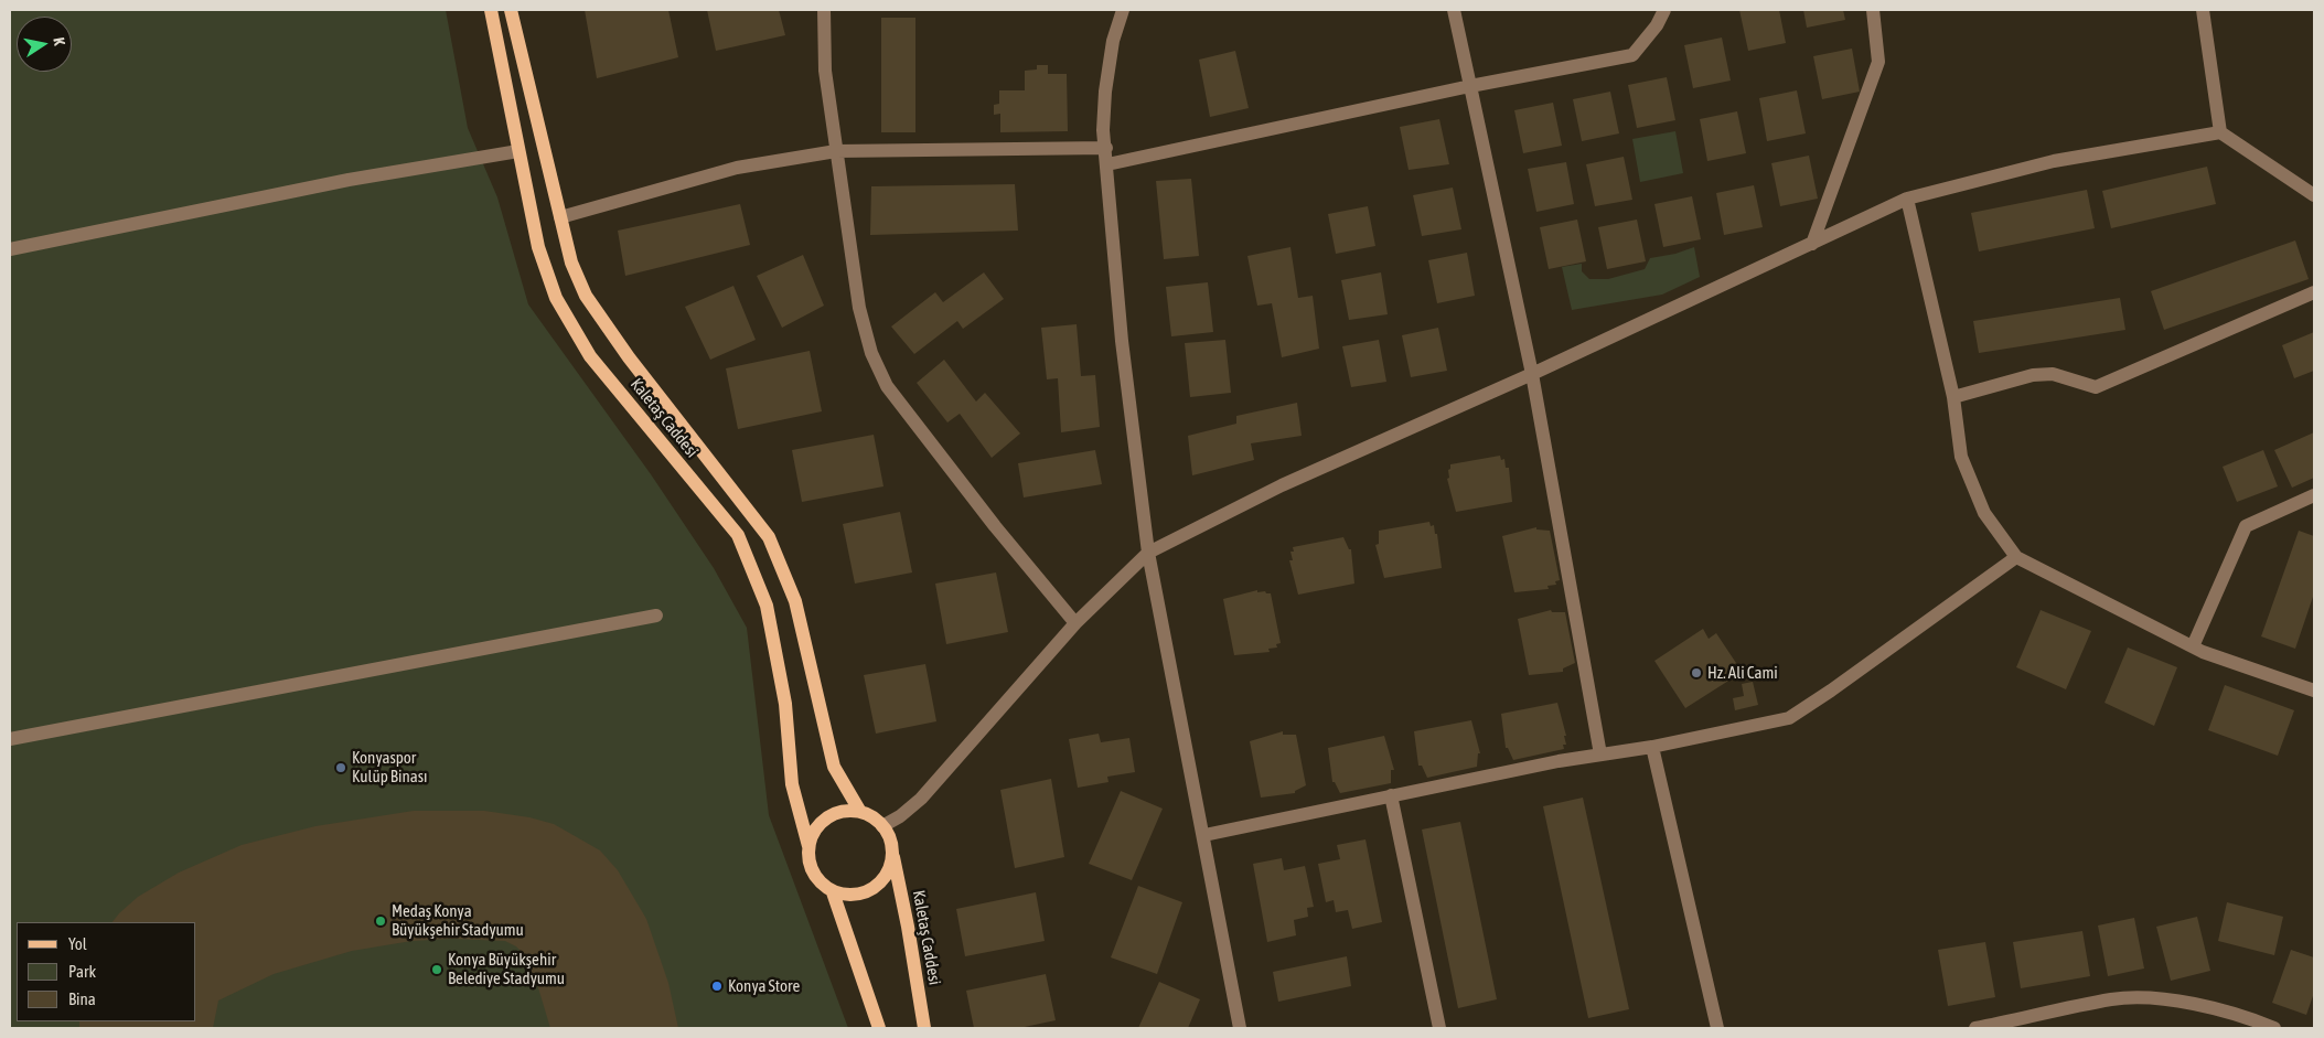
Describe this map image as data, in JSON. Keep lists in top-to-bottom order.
{
  "streets": {
    "main road": ["Kaletaş Caddesi"]
  },
  "places": [
    "Hz. Ali Cami",
    "Konyaspor Kulüp Binası",
    "Medaş Konya Büyükşehir Stadyumu",
    "Konya Büyükşehir Belediye Stadyumu",
    "Konya Store"
  ],
  "legend": ["Yol", "Park", "Bina"],
  "north": "right"
}
